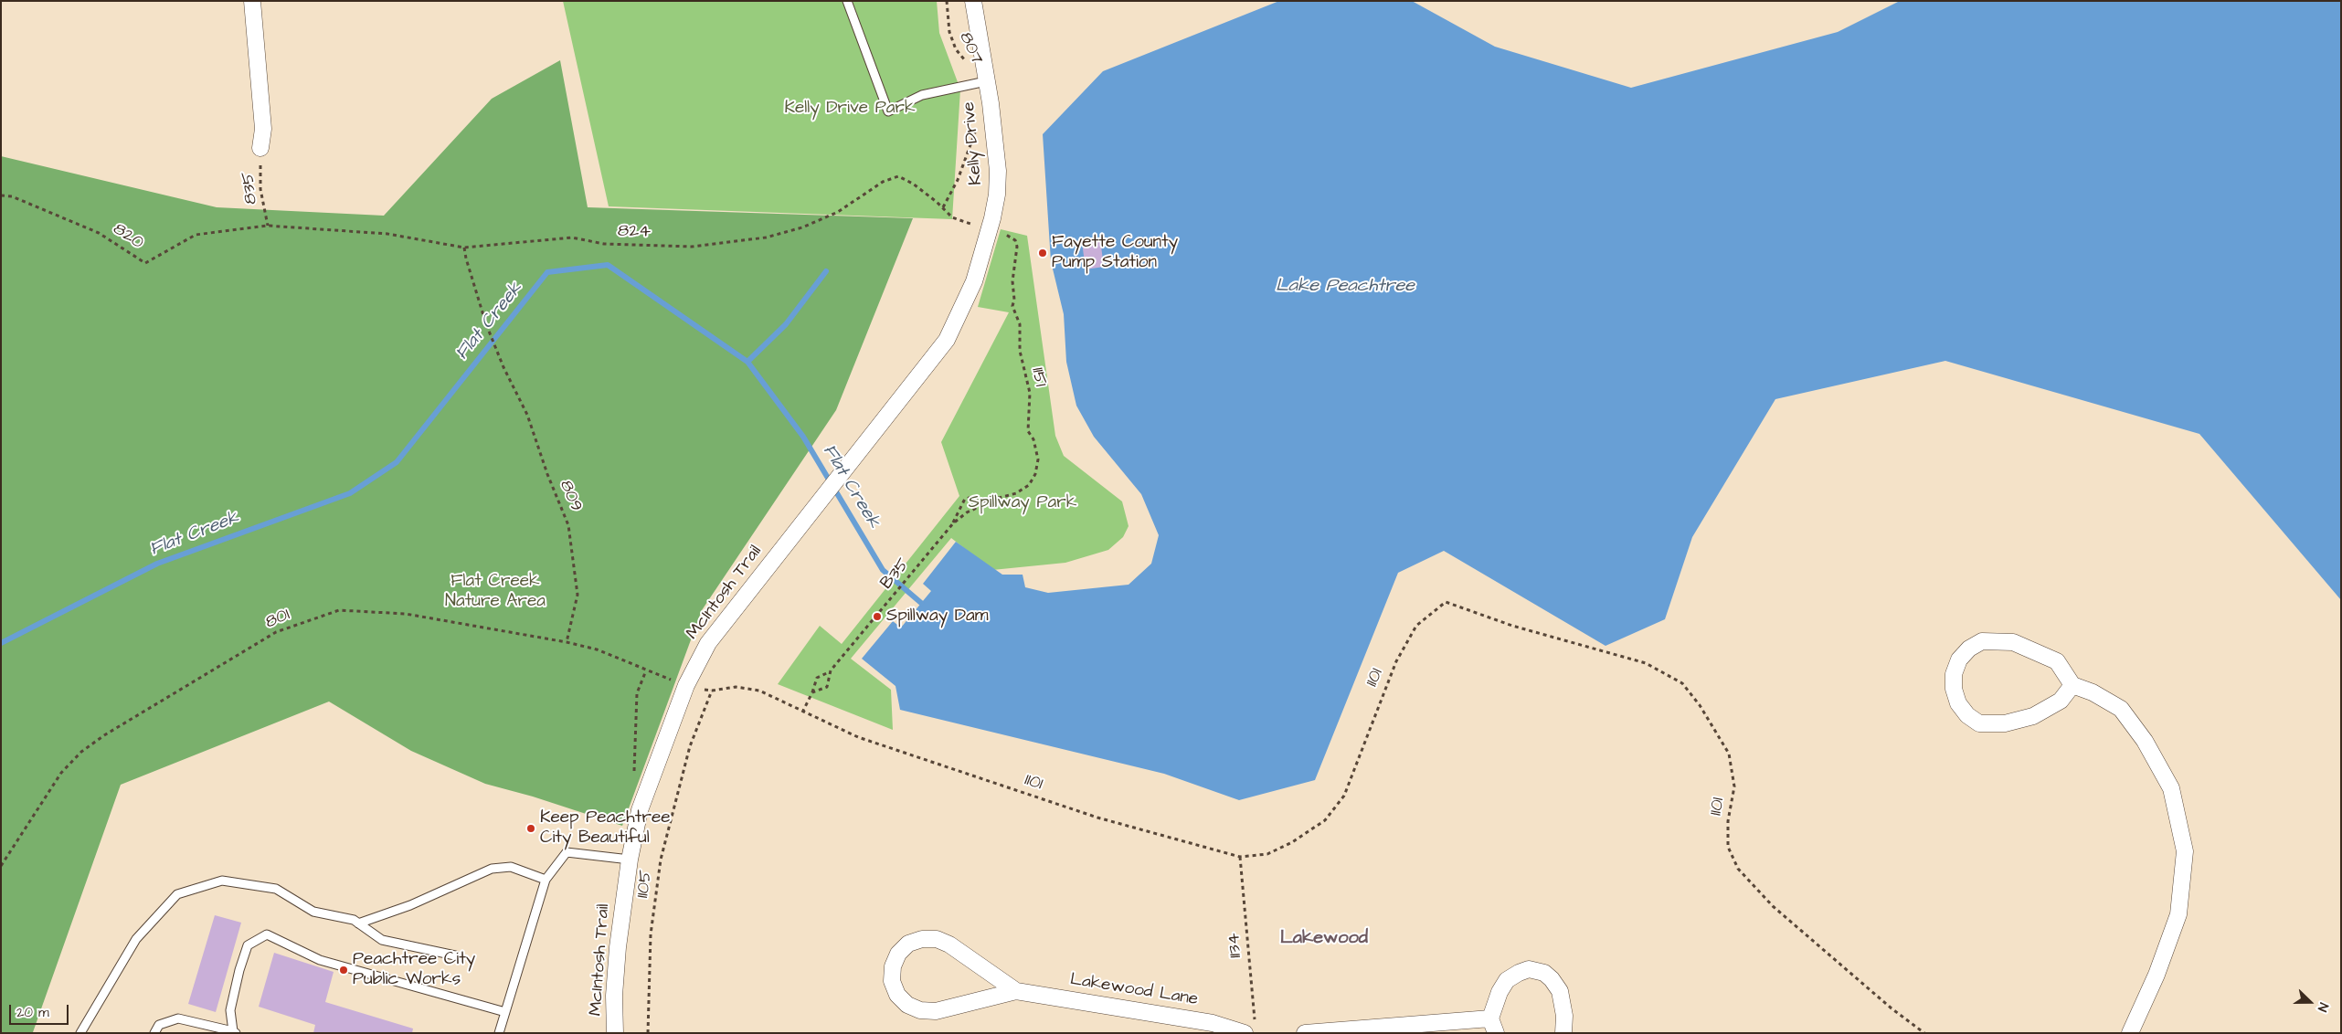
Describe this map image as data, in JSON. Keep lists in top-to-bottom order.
{
  "streets": {
    "street": ["Kelly Drive", "McIntosh Trail", "Lakewood Lane"],
    "path": [
      "807",
      "835",
      "824",
      "820",
      "1151",
      "809",
      "B35",
      "801",
      "1101",
      "1105",
      "1134"
    ]
  },
  "crossings": [
    ["807", "Kelly Drive"],
    ["Kelly Drive", "McIntosh Trail"],
    ["835", "824"],
    ["835", "820"],
    ["824", "820"],
    ["824", "809"],
    ["1151", "B35"],
    ["809", "801"],
    ["1101", "1105"],
    ["1101", "1134"],
    ["1134", "Lakewood Lane"]
  ],
  "districts": ["Lakewood"],
  "water": ["Lake Peachtree", "Flat Creek"],
  "parks": ["Kelly Drive Park", "Spillway Park", "Flat Creek Nature Area"],
  "places": [
    "Fayette County Pump Station",
    "Spillway Dam",
    "Keep Peachtree City Beautiful",
    "Peachtree City Public Works"
  ],
  "scale_bar": "20 m",
  "north": "right"
}
